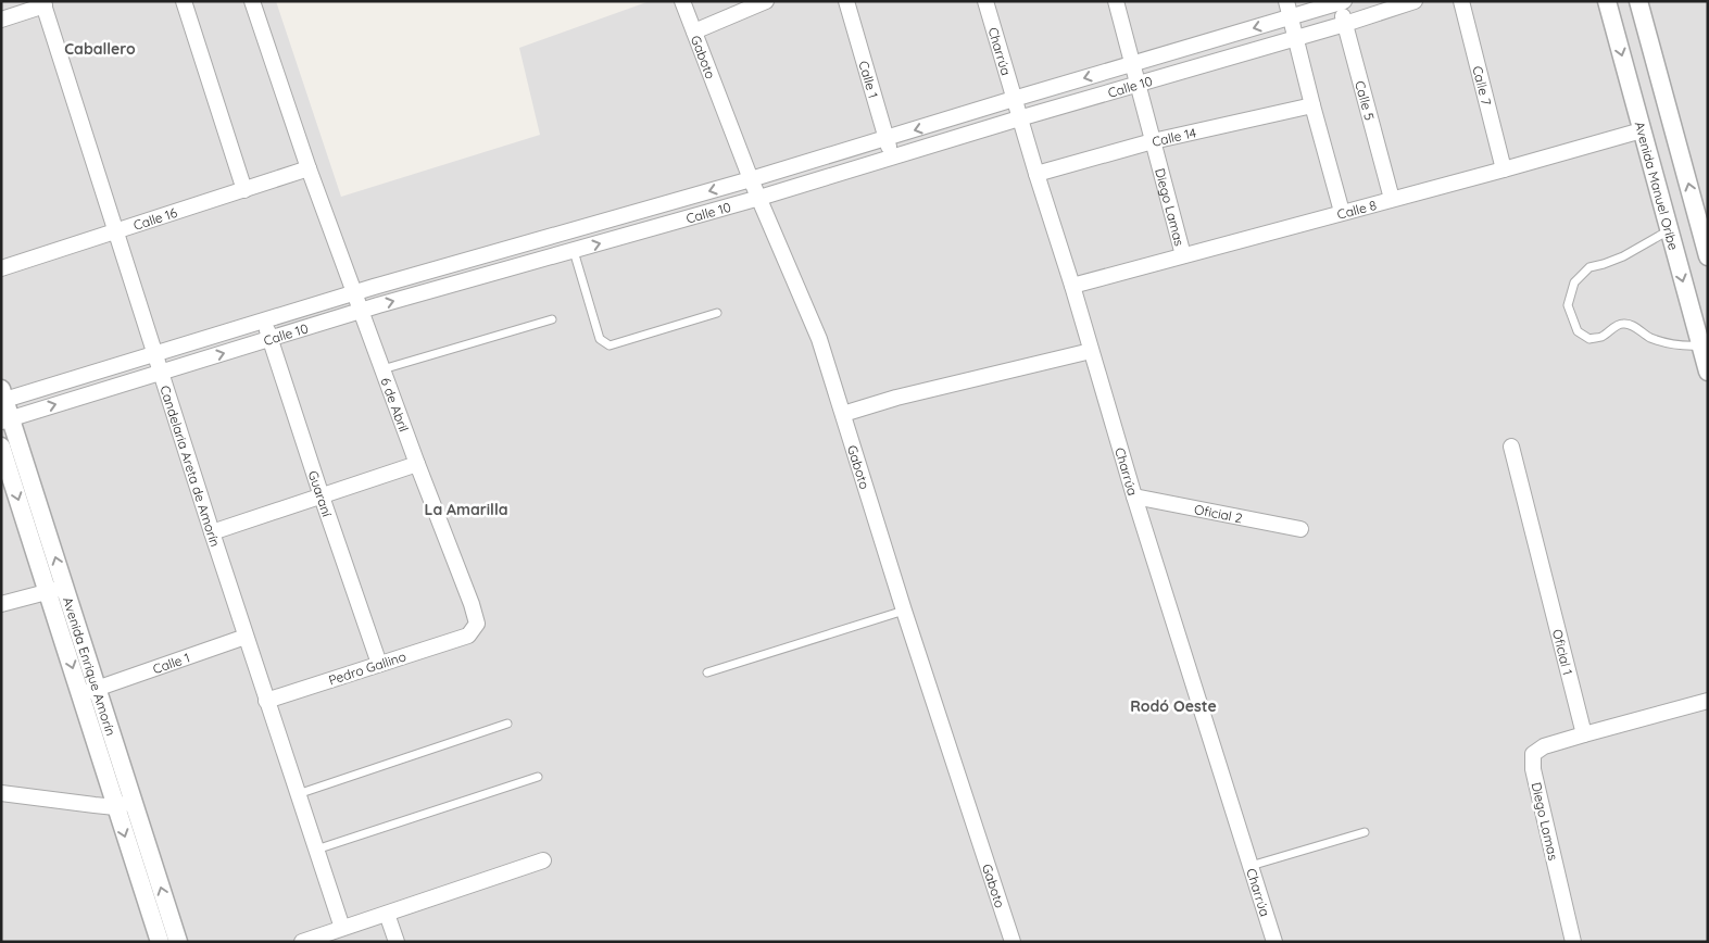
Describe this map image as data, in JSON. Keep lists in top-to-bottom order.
{
  "streets": {
    "street": [
      "Charrúa",
      "Gaboto",
      "Calle 1",
      "Calle 10",
      "Calle 7",
      "Calle 5",
      "Calle 14",
      "Avenida Manuel Oribe",
      "Diego Lamas",
      "Calle 8",
      "Calle 16",
      "6 de Abril",
      "Candelaria Areta de Amorín",
      "Guaraní",
      "Oficial 2",
      "Oficial 1",
      "Avenida Enrique Amorín",
      "Pedro Gallino"
    ]
  },
  "crossings": [
    ["Charrúa", "Calle 10"],
    ["Charrúa", "Calle 14"],
    ["Charrúa", "Calle 8"],
    ["Charrúa", "Oficial 2"],
    ["Gaboto", "Calle 10"],
    ["Calle 1", "Calle 10"],
    ["Calle 1", "Candelaria Areta de Amorín"],
    ["Calle 1", "Avenida Enrique Amorín"],
    ["Calle 10", "Calle 5"],
    ["Calle 10", "Diego Lamas"],
    ["Calle 10", "6 de Abril"],
    ["Calle 10", "Candelaria Areta de Amorín"],
    ["Calle 10", "Guaraní"],
    ["Calle 10", "Avenida Enrique Amorín"],
    ["Calle 7", "Calle 8"],
    ["Calle 5", "Calle 8"],
    ["Calle 14", "Diego Lamas"],
    ["Avenida Manuel Oribe", "Calle 8"],
    ["Diego Lamas", "Calle 8"],
    ["Diego Lamas", "Oficial 1"],
    ["Calle 16", "6 de Abril"],
    ["Calle 16", "Candelaria Areta de Amorín"],
    ["6 de Abril", "Pedro Gallino"],
    ["Candelaria Areta de Amorín", "Pedro Gallino"],
    ["Guaraní", "Pedro Gallino"]
  ],
  "districts": ["Caballero", "La Amarilla", "Rodó Oeste"]
}
